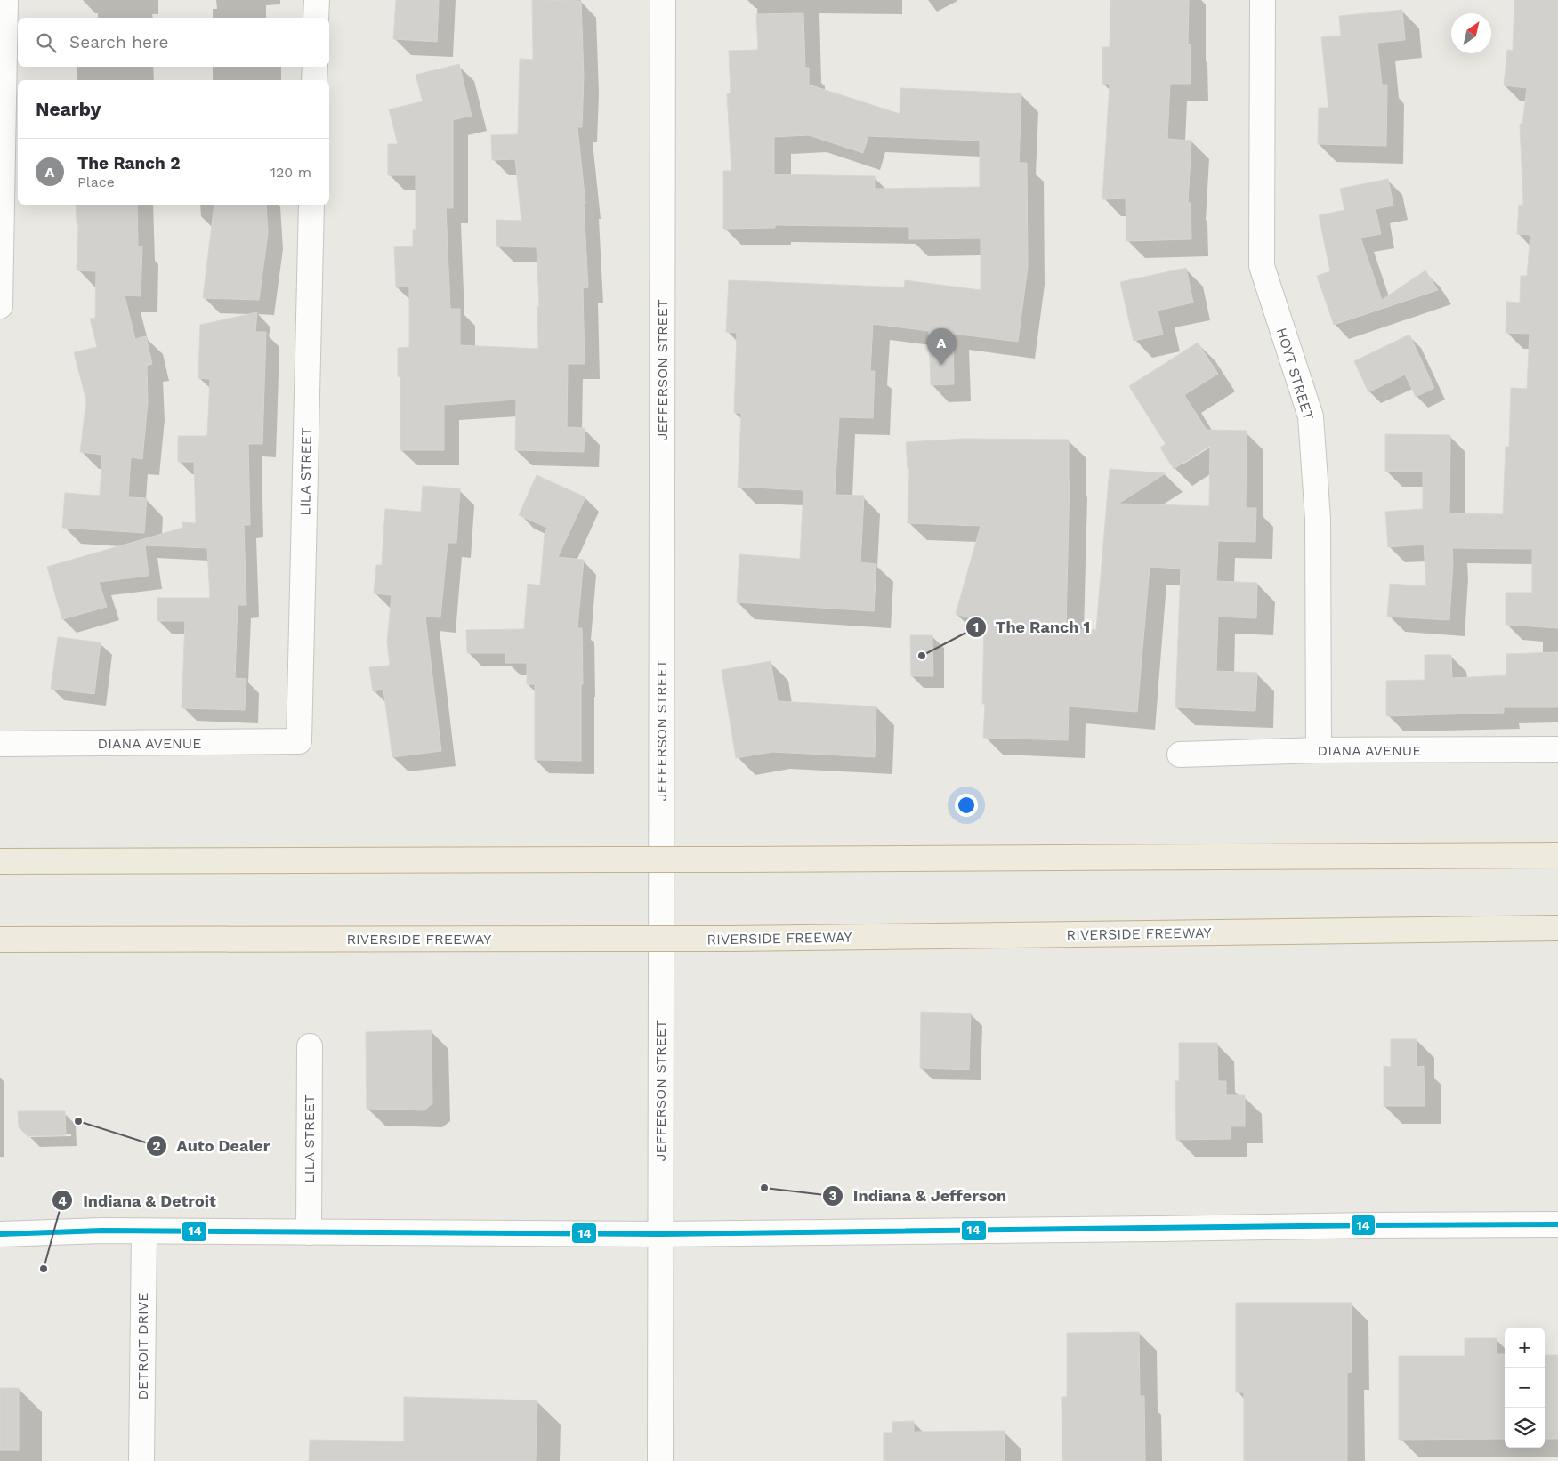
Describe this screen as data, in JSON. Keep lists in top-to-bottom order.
{
  "streets": {
    "highway": ["RIVERSIDE FREEWAY"],
    "street": [
      "JEFFERSON STREET",
      "HOYT STREET",
      "LILA STREET",
      "DIANA AVENUE",
      "DETROIT DRIVE"
    ]
  },
  "crossings": [
    ["HOYT STREET", "DIANA AVENUE"],
    ["LILA STREET", "DIANA AVENUE"]
  ],
  "places": [
    "The Ranch 1",
    "Auto Dealer",
    "Indiana & Jefferson",
    "Indiana & Detroit"
  ],
  "lines": ["transit line 14"],
  "north": "top right",
  "page": {
    "search": "Search here",
    "heading": "Nearby",
    "list": [
      {
        "mark": "A",
        "name": "The Ranch 2",
        "note": "Place",
        "value": "120 m"
      }
    ],
    "pins": "A",
    "map_buttons": ["+", "−"]
  }
}
